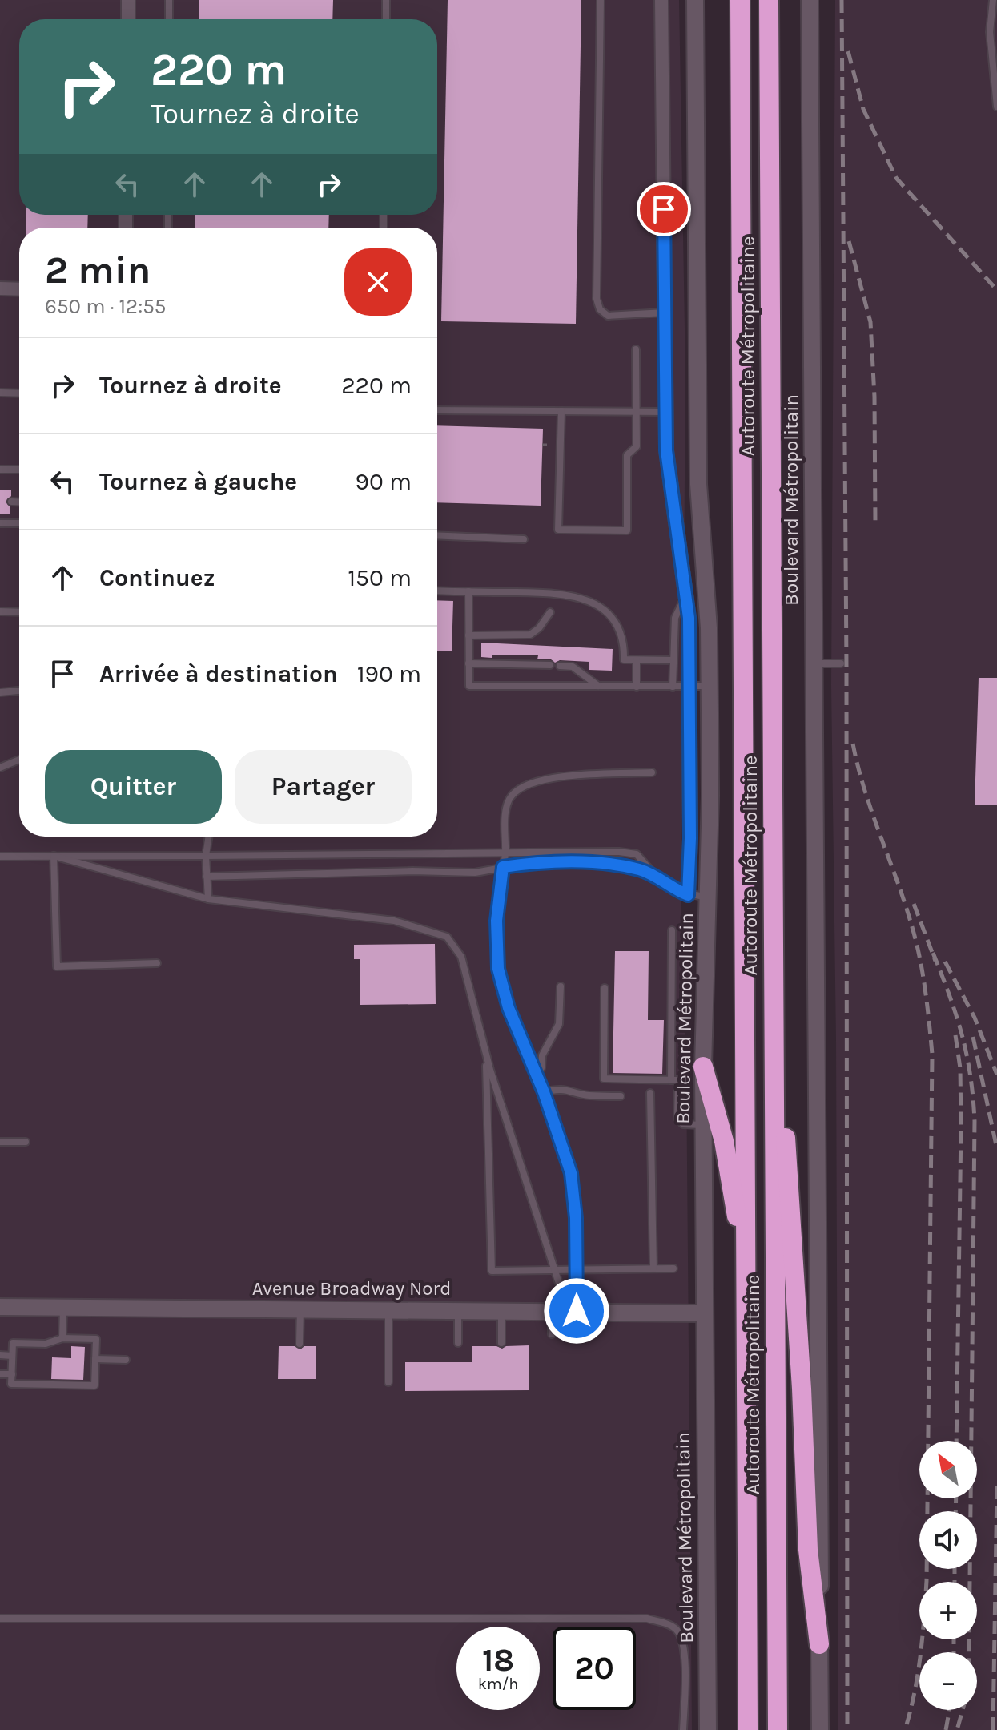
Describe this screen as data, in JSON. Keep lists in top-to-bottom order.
{
  "streets": {
    "highway": ["Autoroute Métropolitaine"],
    "main road": ["Boulevard Métropolitain", "Avenue Broadway Nord"]
  },
  "crossings": [
    ["Boulevard Métropolitain", "Avenue Broadway Nord"]
  ],
  "north": "top left",
  "page": {
    "turn": ["220 m", "Tournez à droite"],
    "heading": ["2 min", "650 m · 12:55"],
    "list": [
      {
        "name": "Tournez à droite",
        "value": "220 m"
      },
      {
        "name": "Tournez à gauche",
        "value": "90 m"
      },
      {
        "name": "Continuez",
        "value": "150 m"
      },
      {
        "name": "Arrivée à destination",
        "value": "190 m"
      }
    ],
    "buttons": ["Quitter", "Partager"],
    "map_buttons": ["+", "−"],
    "speed": "18 km/h",
    "limit": "20"
  }
}
